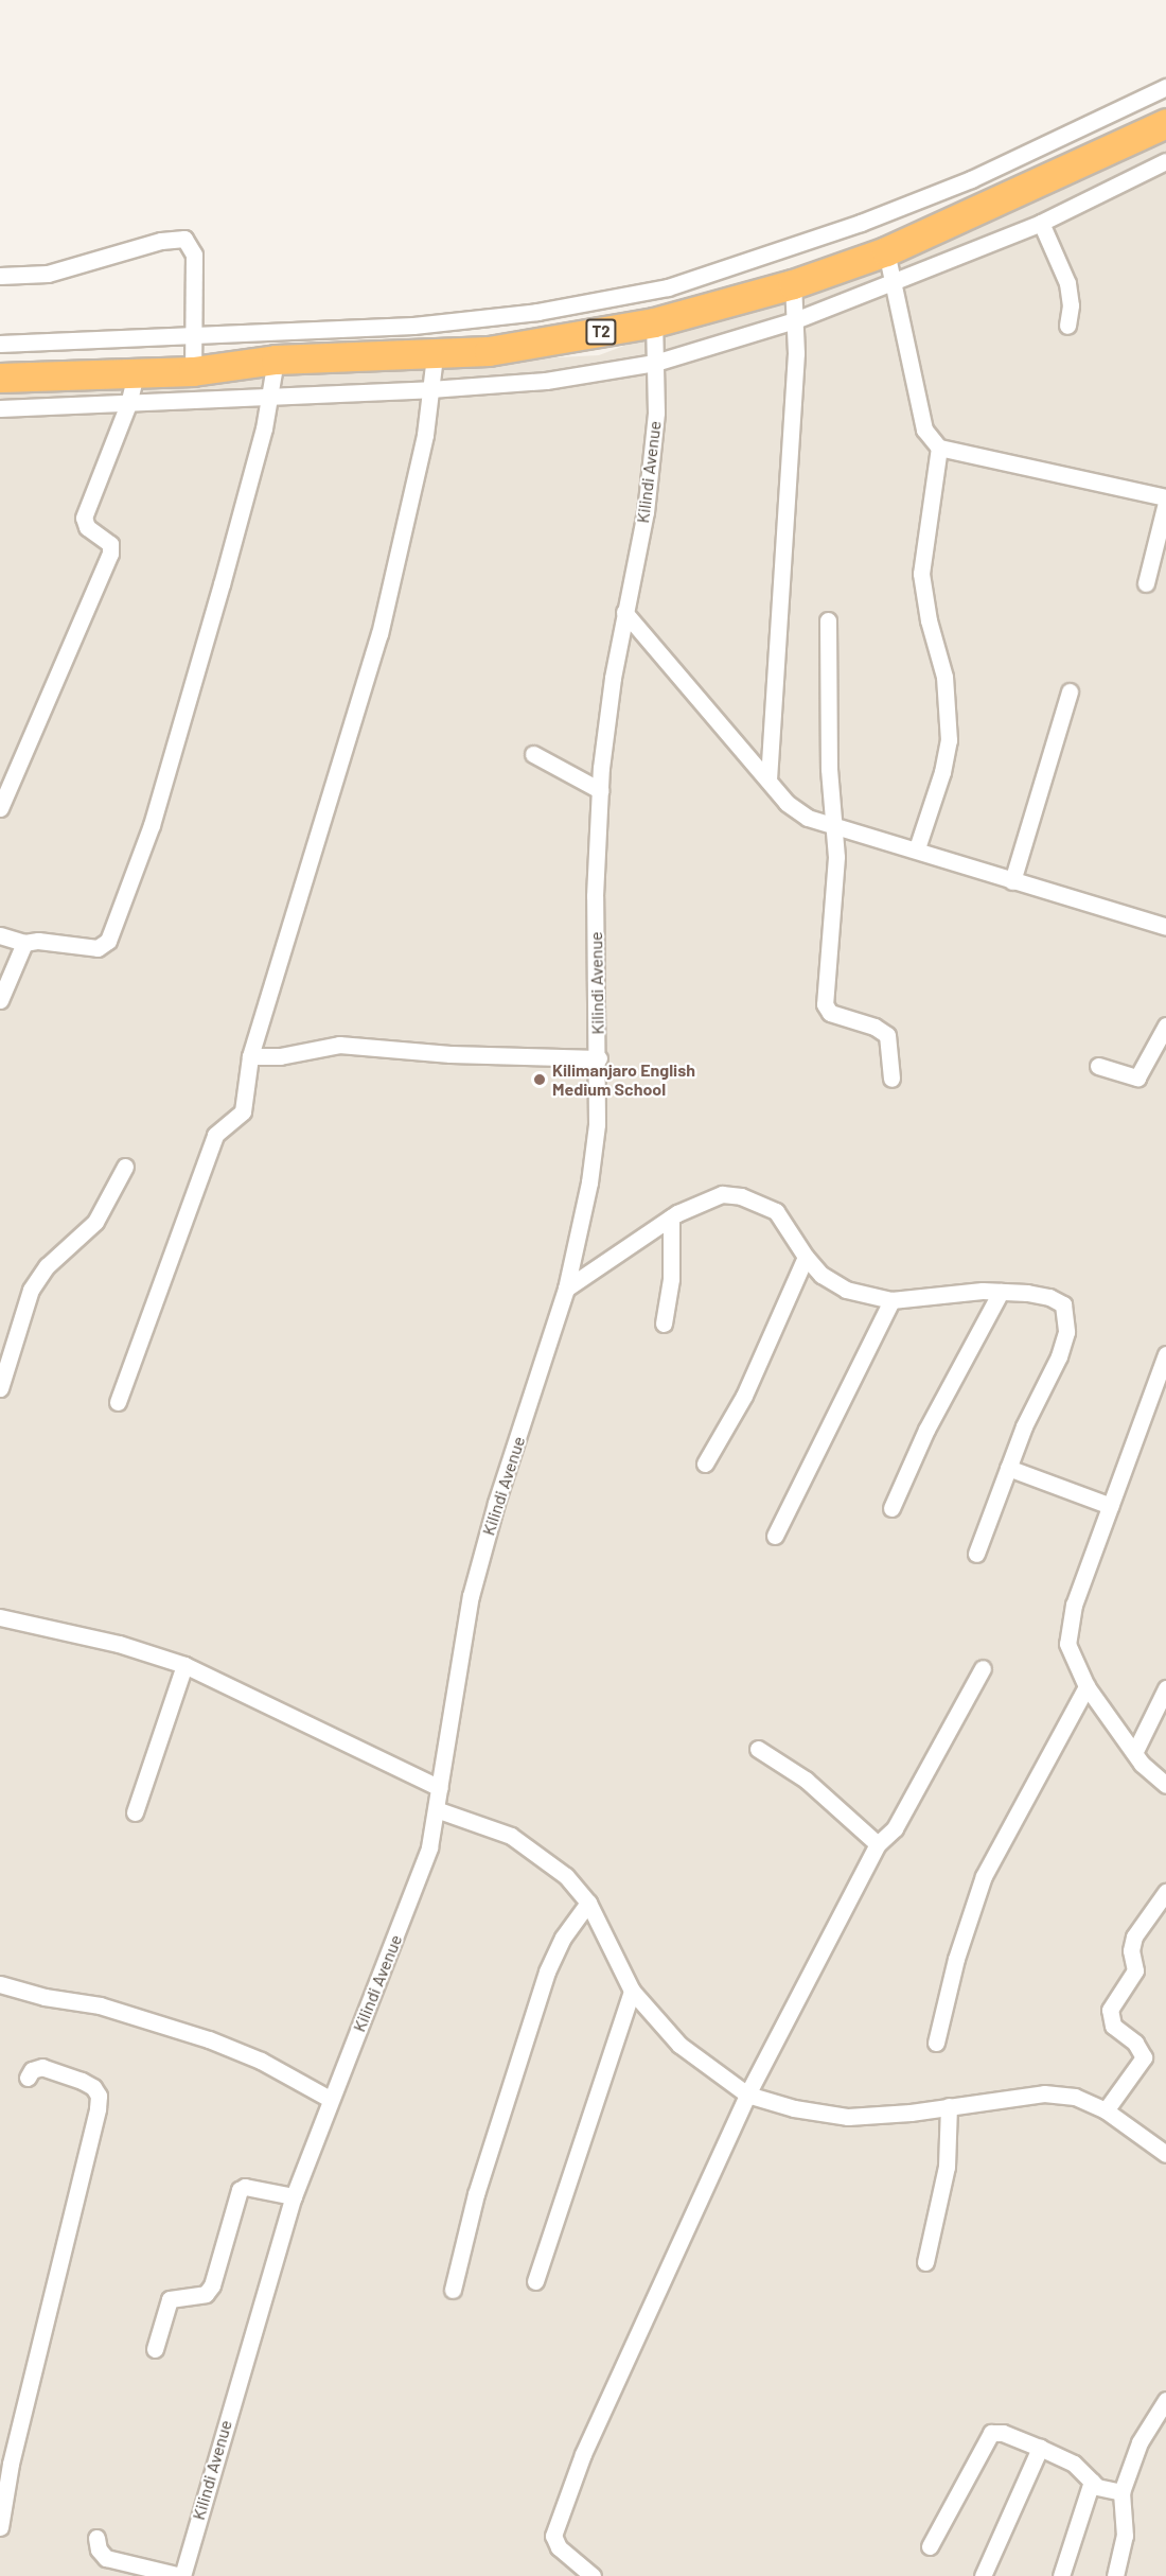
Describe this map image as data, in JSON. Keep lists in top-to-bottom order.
{
  "streets": {
    "highway": ["T2"],
    "street": ["Kilindi Avenue"]
  },
  "crossings": [
    ["T2", "Kilindi Avenue"]
  ],
  "places": ["Kilimanjaro English Medium School"]
}
